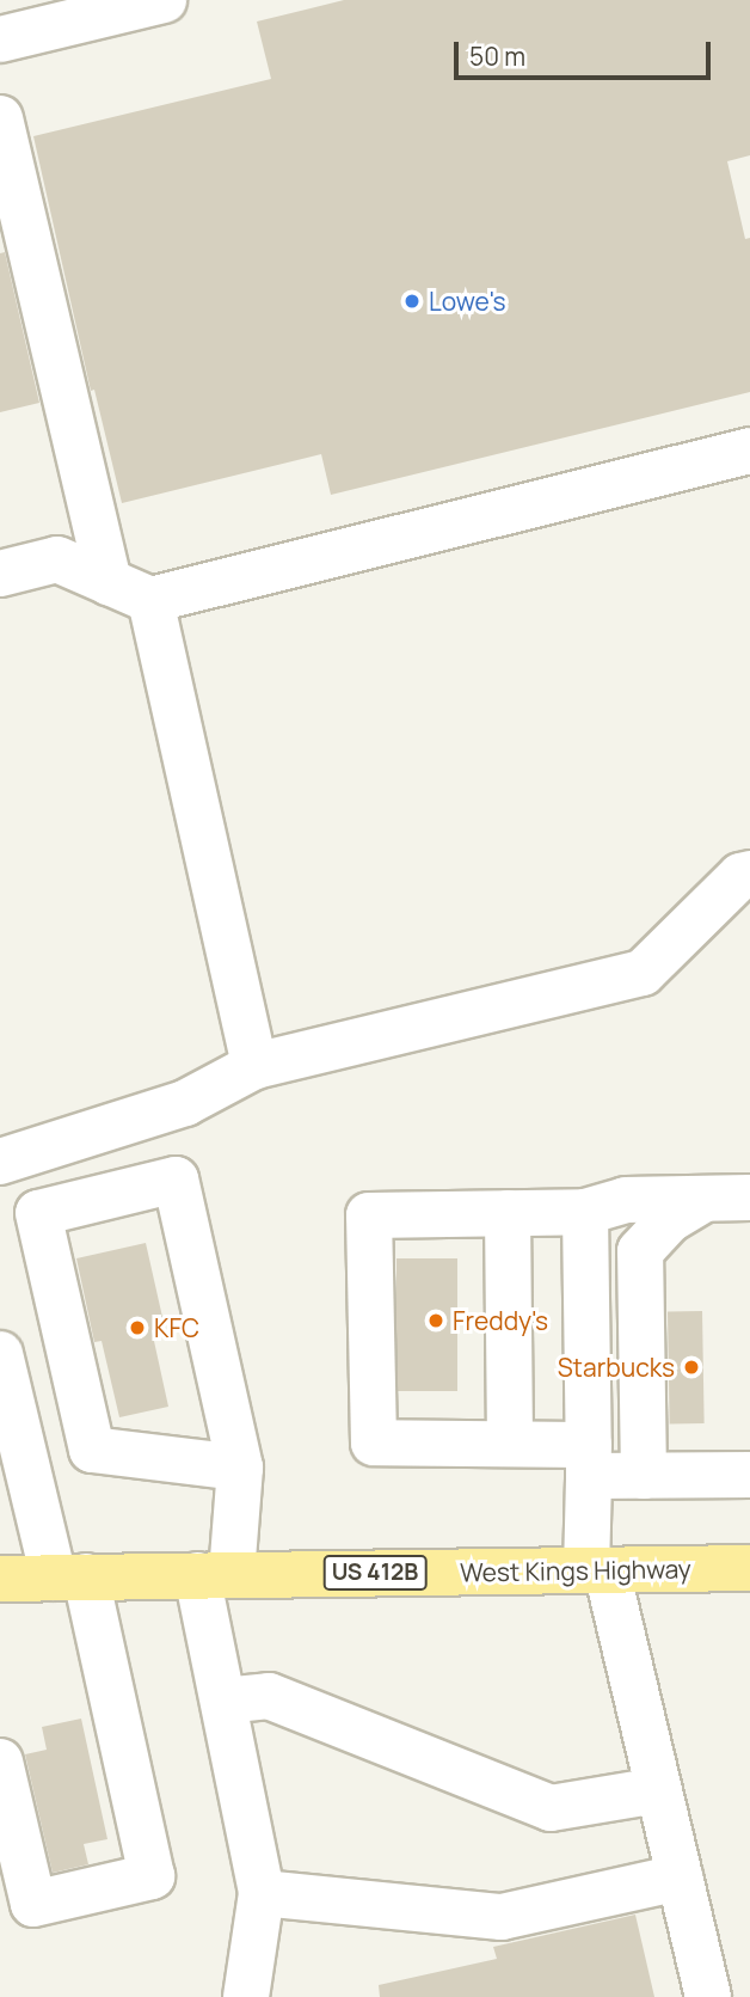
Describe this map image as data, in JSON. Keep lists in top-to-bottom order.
{
  "streets": {
    "main road": ["West Kings Highway", "US 412B"]
  },
  "places": [
    "Lowe's",
    "Freddy's",
    "KFC",
    "Starbucks"
  ],
  "scale_bar": "50 m"
}
